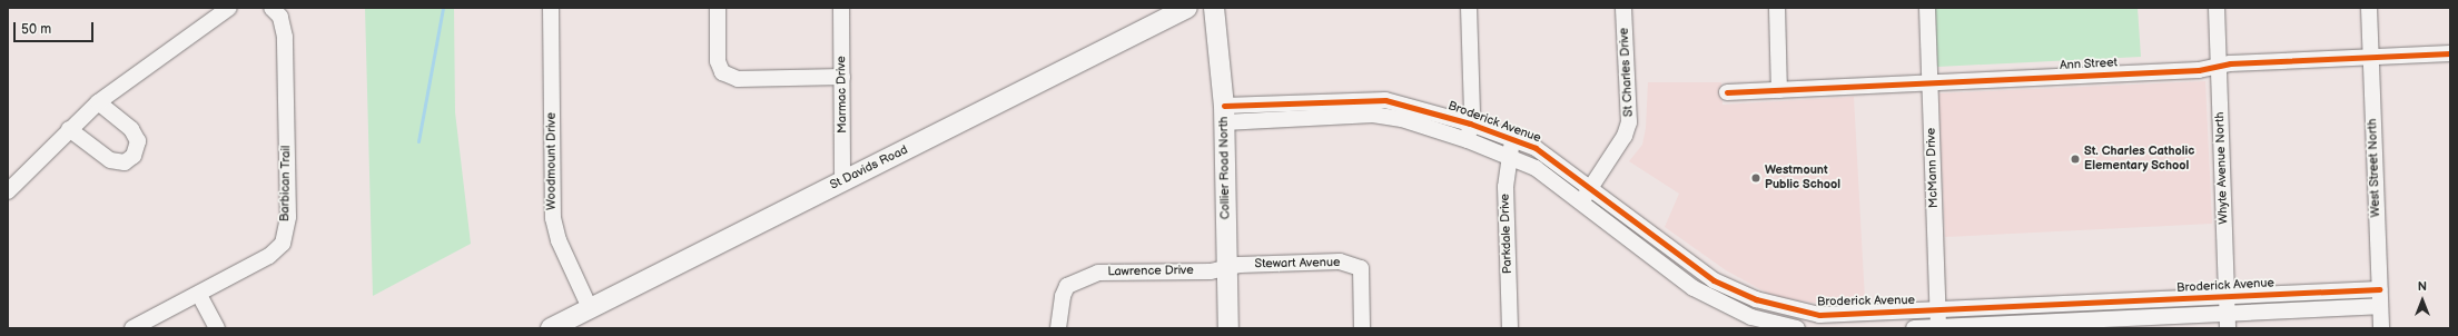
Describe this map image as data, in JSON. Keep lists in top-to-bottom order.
{
  "streets": {
    "main road": ["St Davids Road", "Collier Road North"],
    "street": [
      "Ann Street",
      "St Charles Drive",
      "Marmac Drive",
      "Broderick Avenue",
      "Woodmount Drive",
      "McMann Drive",
      "Whyte Avenue North",
      "West Street North",
      "Barbican Trail",
      "Parkdale Drive",
      "Stewart Avenue",
      "Lawrence Drive"
    ]
  },
  "crossings": [
    ["Ann Street", "McMann Drive"],
    ["Ann Street", "Whyte Avenue North"],
    ["Ann Street", "West Street North"],
    ["St Charles Drive", "Broderick Avenue"],
    ["Marmac Drive", "St Davids Road"],
    ["Broderick Avenue", "Collier Road North"],
    ["Broderick Avenue", "McMann Drive"],
    ["Broderick Avenue", "Whyte Avenue North"],
    ["Broderick Avenue", "West Street North"],
    ["Broderick Avenue", "Parkdale Drive"],
    ["Woodmount Drive", "St Davids Road"],
    ["Collier Road North", "Stewart Avenue"],
    ["Collier Road North", "Lawrence Drive"],
    ["Stewart Avenue", "Lawrence Drive"]
  ],
  "places": ["St. Charles Catholic Elementary School", "Westmount Public School"],
  "scale_bar": "50 m",
  "north": "top"
}
